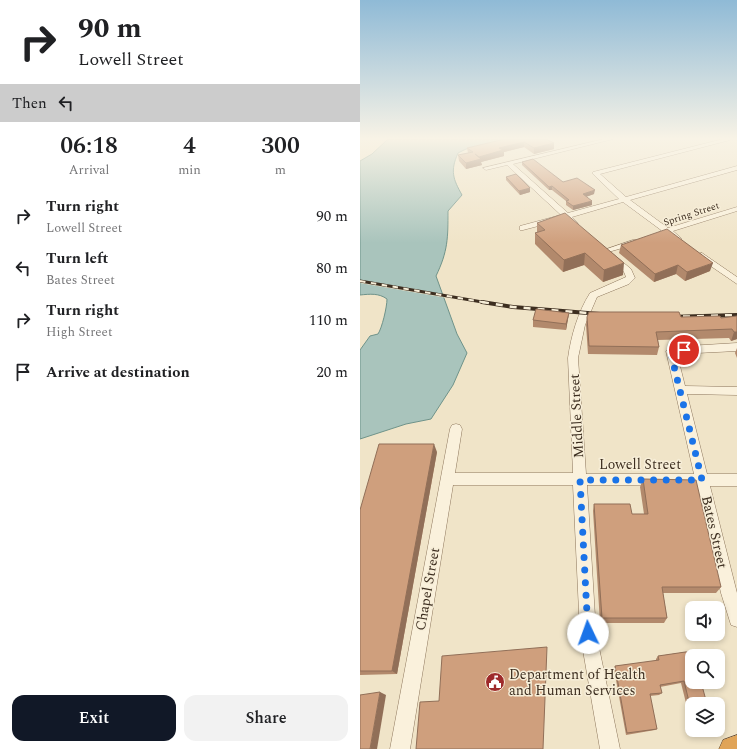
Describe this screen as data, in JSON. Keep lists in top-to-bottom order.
{
  "streets": {
    "street": [
      "Spring Street",
      "Middle Street",
      "Lowell Street",
      "Bates Street",
      "Chapel Street"
    ]
  },
  "crossings": [
    ["Middle Street", "Lowell Street"],
    ["Lowell Street", "Bates Street"],
    ["Lowell Street", "Chapel Street"]
  ],
  "places": {
    "public building": ["Department of Health and Human Services"]
  },
  "page": {
    "turn": ["90 m", "Lowell Street"],
    "then": "Then",
    "eta": [
      "06:18",
      "Arrival",
      "4",
      "min",
      "300",
      "m"
    ],
    "list": [
      {
        "name": "Turn right",
        "note": "Lowell Street",
        "value": "90 m"
      },
      {
        "name": "Turn left",
        "note": "Bates Street",
        "value": "80 m"
      },
      {
        "name": "Turn right",
        "note": "High Street",
        "value": "110 m"
      },
      {
        "name": "Arrive at destination",
        "value": "20 m"
      }
    ],
    "buttons": ["Exit", "Share"]
  }
}
